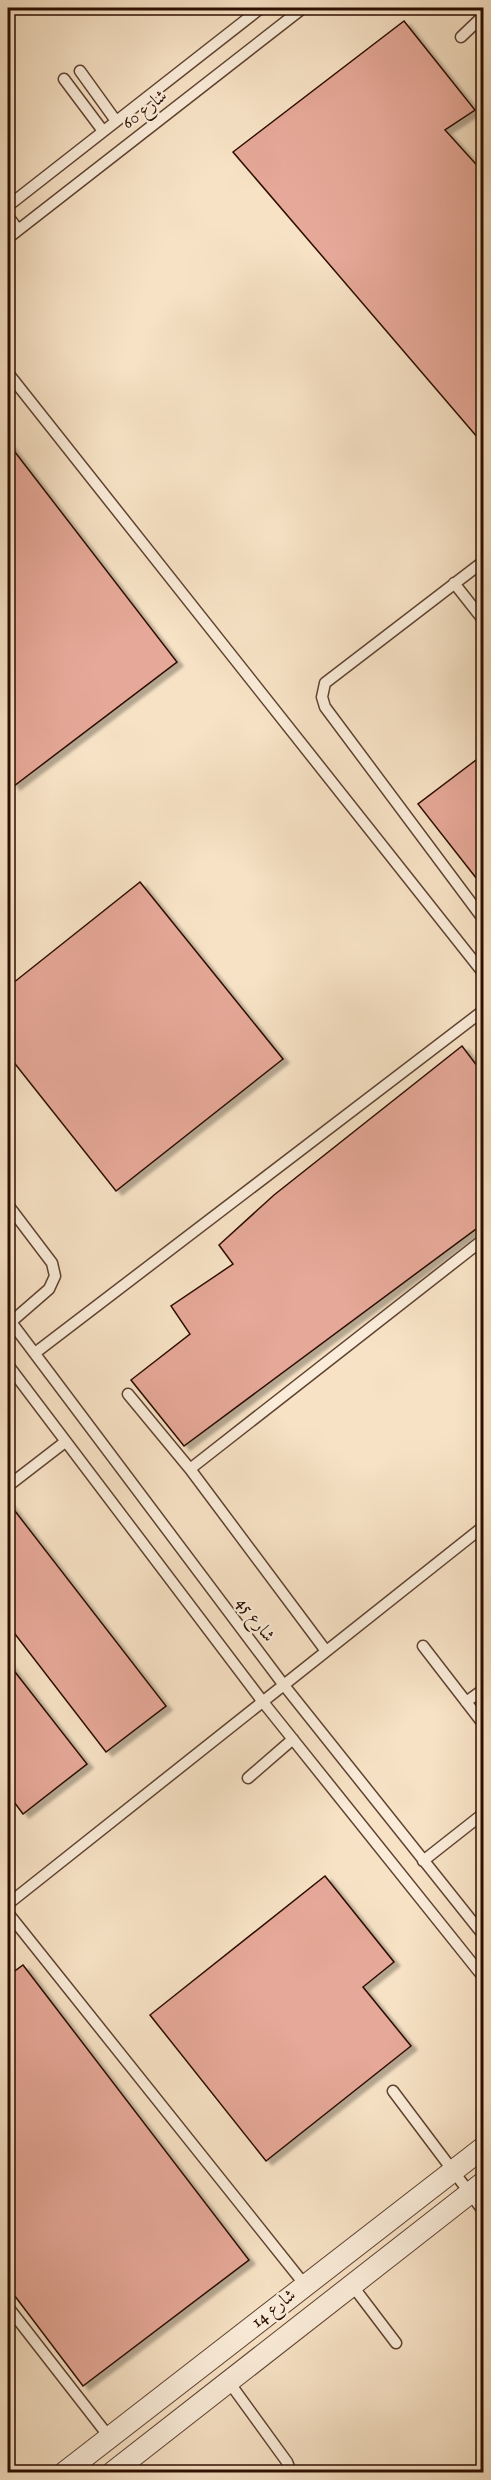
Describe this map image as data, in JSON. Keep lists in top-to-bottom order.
{
  "streets": {
    "street": ["شارع 14"],
    "lane": ["شارع 60", "شارع 45"]
  }
}
